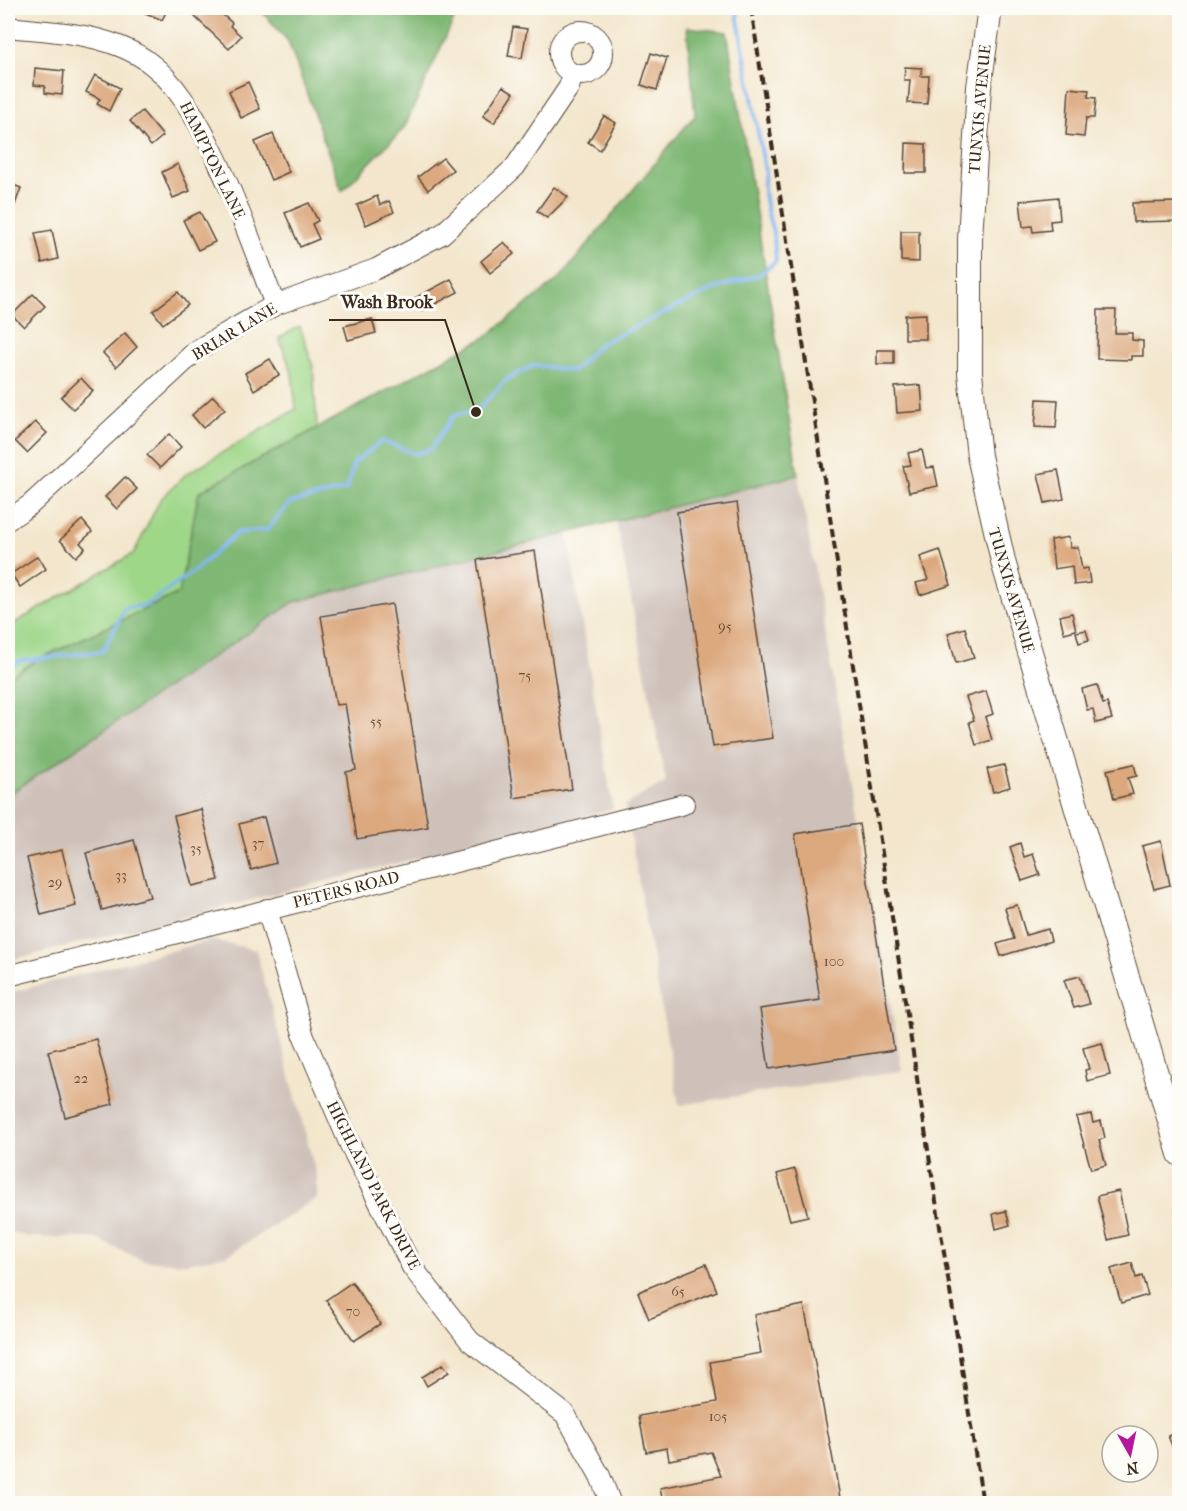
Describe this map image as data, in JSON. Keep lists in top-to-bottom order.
{
  "streets": {
    "main road": ["TUNXIS AVENUE"],
    "street": [
      "HAMPTON LANE",
      "BRIAR LANE",
      "PETERS ROAD",
      "HIGHLAND PARK DRIVE"
    ]
  },
  "crossings": [
    ["HAMPTON LANE", "BRIAR LANE"],
    ["PETERS ROAD", "HIGHLAND PARK DRIVE"]
  ],
  "places": ["Wash Brook"],
  "house_numbers": [
    "95",
    "75",
    "55",
    "37",
    "35",
    "33",
    "29",
    "100",
    "22",
    "65",
    "70",
    "105"
  ],
  "north": "bottom"
}
